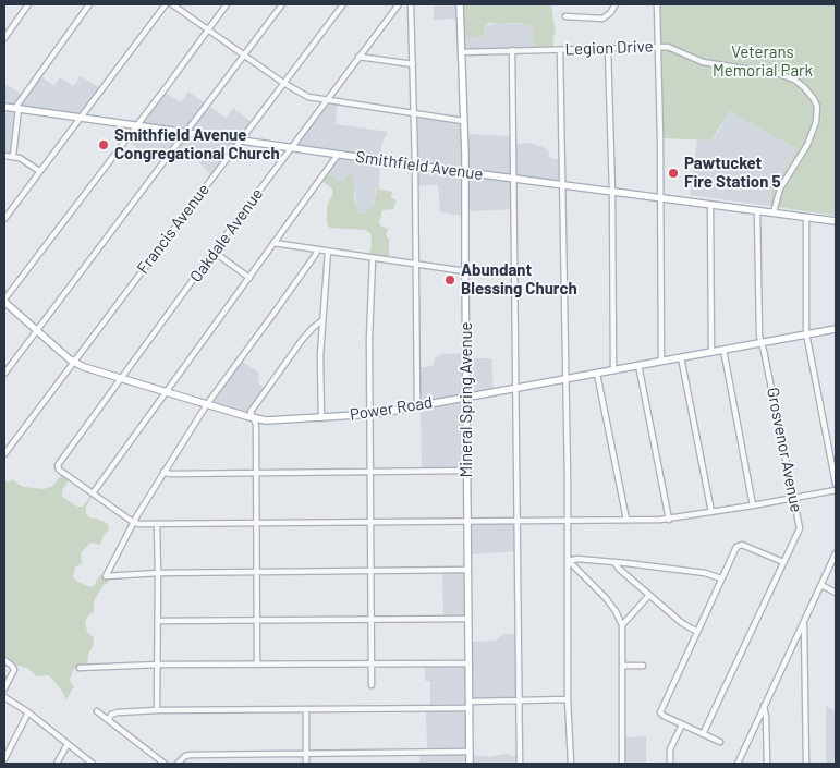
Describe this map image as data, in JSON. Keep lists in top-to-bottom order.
{
  "streets": {
    "main road": ["Smithfield Avenue", "Mineral Spring Avenue", "Power Road"],
    "street": [
      "Legion Drive",
      "Francis Avenue",
      "Oakdale Avenue",
      "Grosvenor Avenue"
    ]
  },
  "crossings": [
    ["Legion Drive", "Smithfield Avenue"],
    ["Legion Drive", "Mineral Spring Avenue"],
    ["Smithfield Avenue", "Francis Avenue"],
    ["Smithfield Avenue", "Oakdale Avenue"],
    ["Smithfield Avenue", "Mineral Spring Avenue"],
    ["Smithfield Avenue", "Grosvenor Avenue"],
    ["Francis Avenue", "Power Road"],
    ["Oakdale Avenue", "Power Road"],
    ["Mineral Spring Avenue", "Power Road"],
    ["Power Road", "Grosvenor Avenue"]
  ],
  "parks": ["Veterans Memorial Park"],
  "places": ["Smithfield Avenue Congregational Church", "Pawtucket Fire Station 5", "Abundant Blessing Church"]
}
